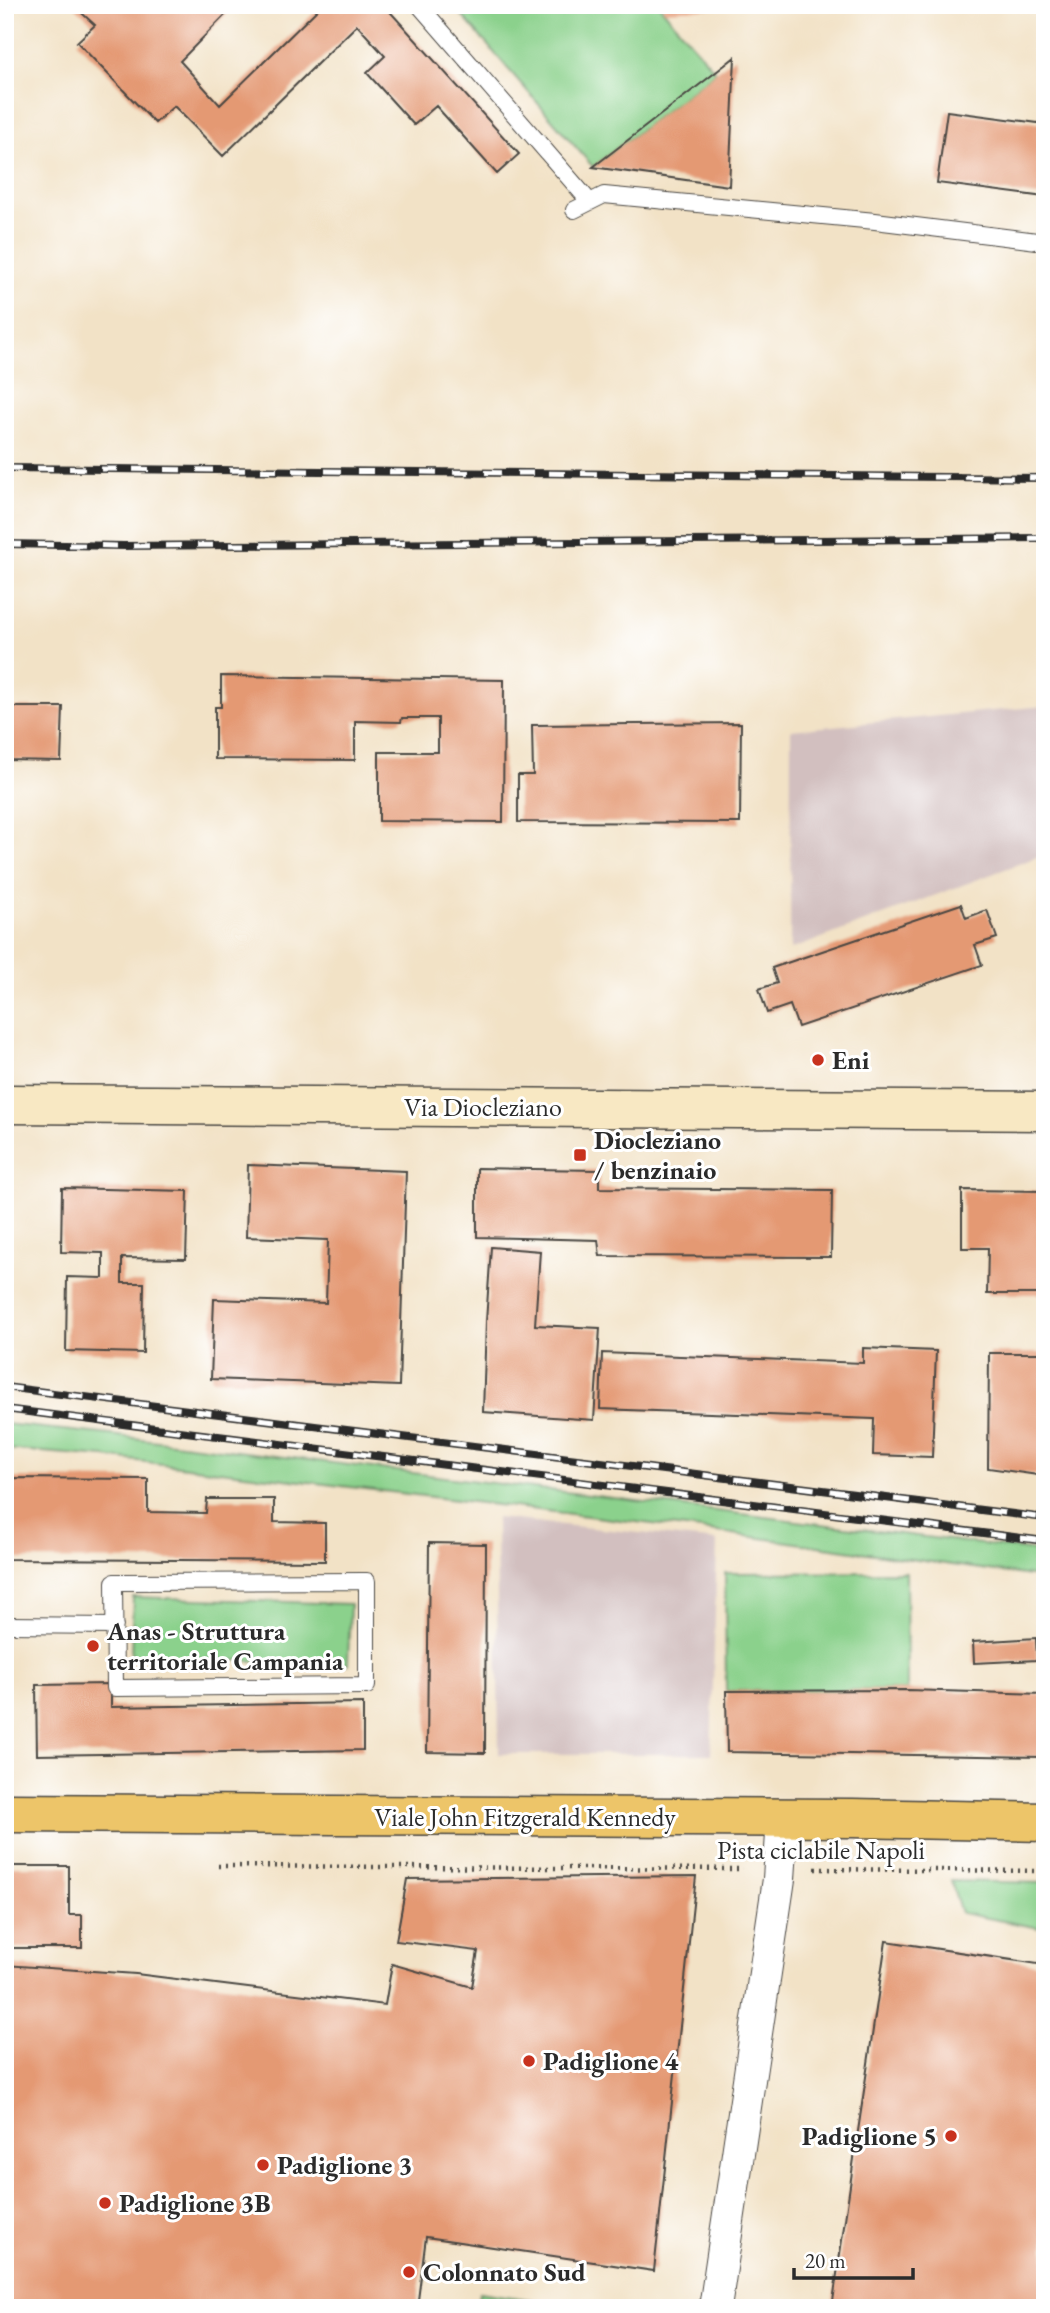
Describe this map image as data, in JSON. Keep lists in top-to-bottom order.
{
  "streets": {
    "main road": ["Viale John Fitzgerald Kennedy"],
    "street": ["Via Diocleziano"],
    "path": ["Pista ciclabile Napoli"]
  },
  "places": {
    "other": [
      "Eni",
      "Anas - Struttura territoriale Campania",
      "Padiglione 4",
      "Padiglione 5",
      "Padiglione 3",
      "Padiglione 3B",
      "Colonnato Sud"
    ],
    "transit": ["Diocleziano / benzinaio"]
  },
  "scale_bar": "20 m"
}
